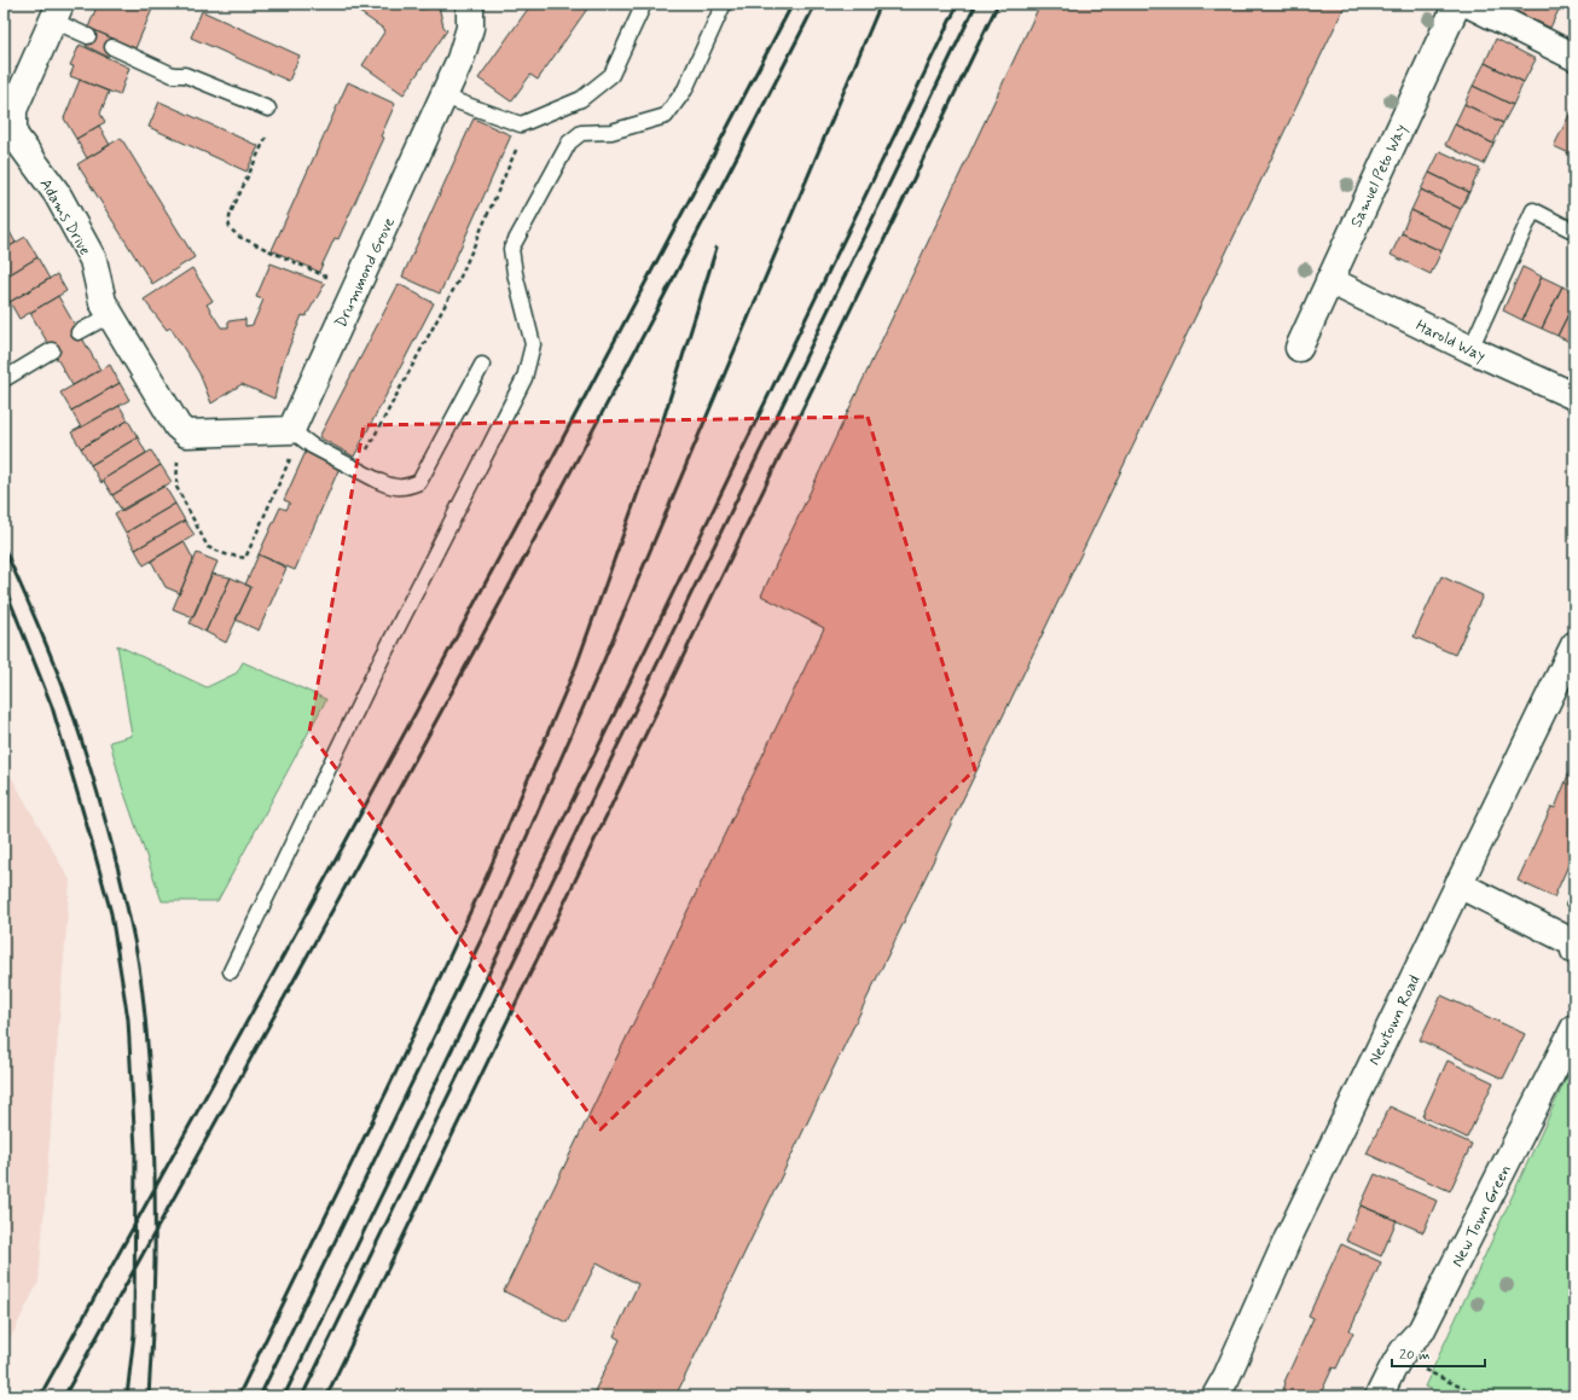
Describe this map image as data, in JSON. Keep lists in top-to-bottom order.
{
  "streets": {
    "street": [
      "Samuel Peto Way",
      "Adams Drive",
      "Drummond Grove",
      "Harold Way",
      "Newtown Road",
      "New Town Green"
    ]
  },
  "crossings": [
    ["Samuel Peto Way", "Harold Way"]
  ],
  "scale_bar": "20 m"
}
